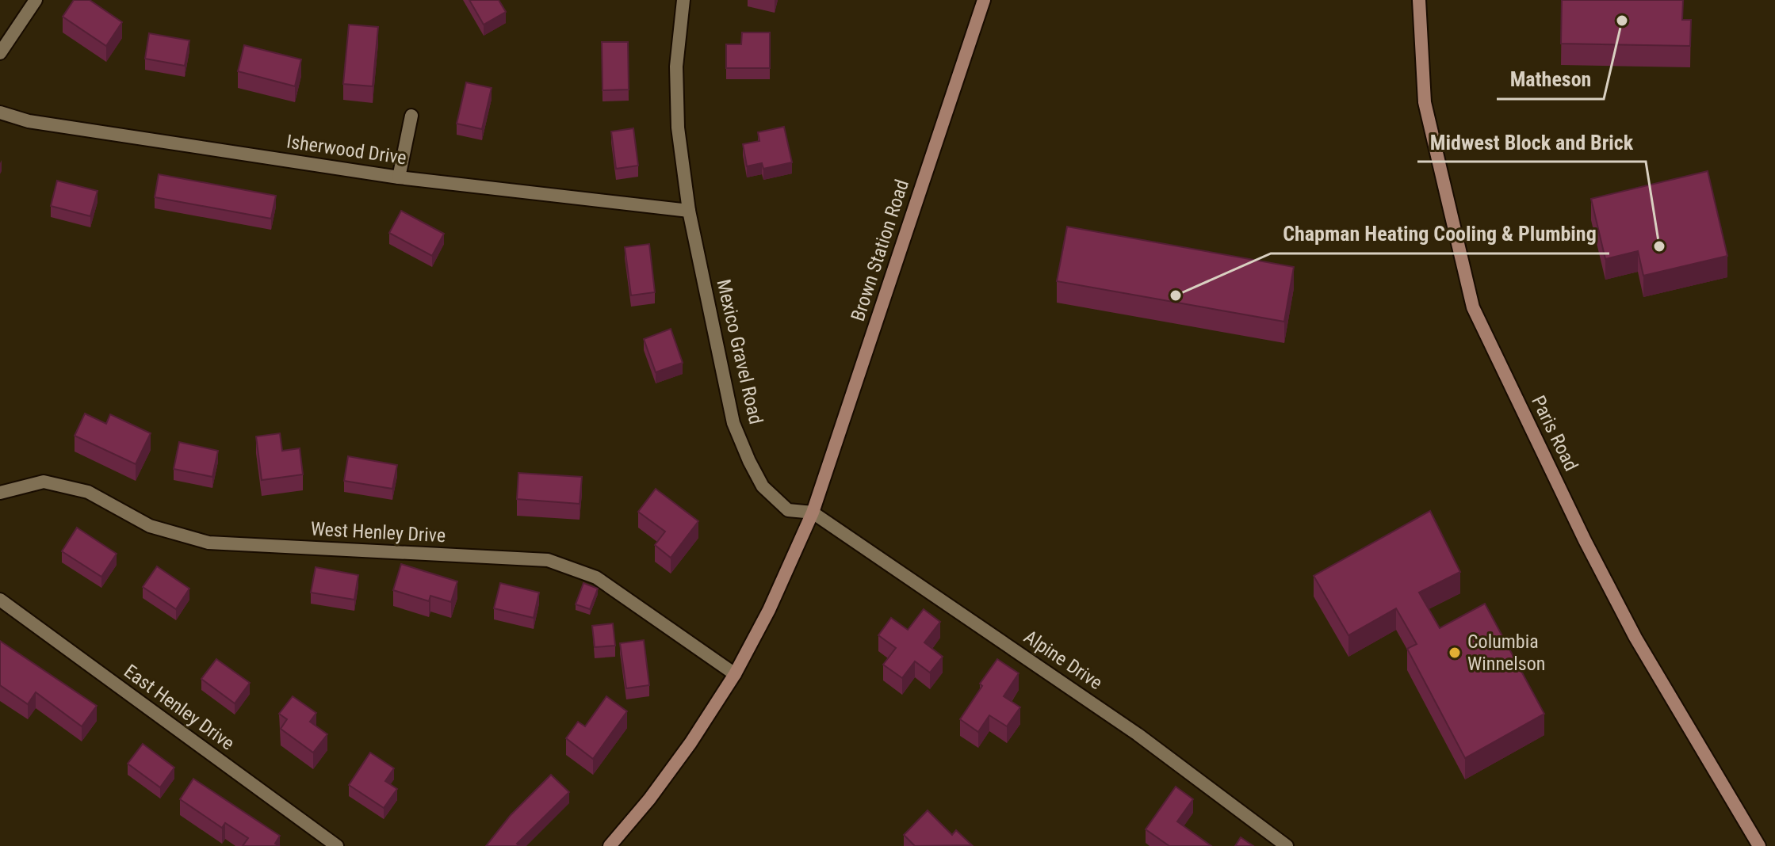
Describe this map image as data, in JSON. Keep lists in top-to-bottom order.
{
  "streets": {
    "street": [
      "Isherwood Drive",
      "Brown Station Road",
      "Mexico Gravel Road",
      "Paris Road",
      "West Henley Drive",
      "Alpine Drive",
      "East Henley Drive"
    ]
  },
  "crossings": [
    ["Isherwood Drive", "Mexico Gravel Road"],
    ["Brown Station Road", "Mexico Gravel Road"],
    ["Brown Station Road", "Alpine Drive"],
    ["Mexico Gravel Road", "Alpine Drive"]
  ],
  "places": [
    "Matheson",
    "Midwest Block and Brick",
    "Chapman Heating Cooling & Plumbing",
    "Columbia Winnelson"
  ]
}
